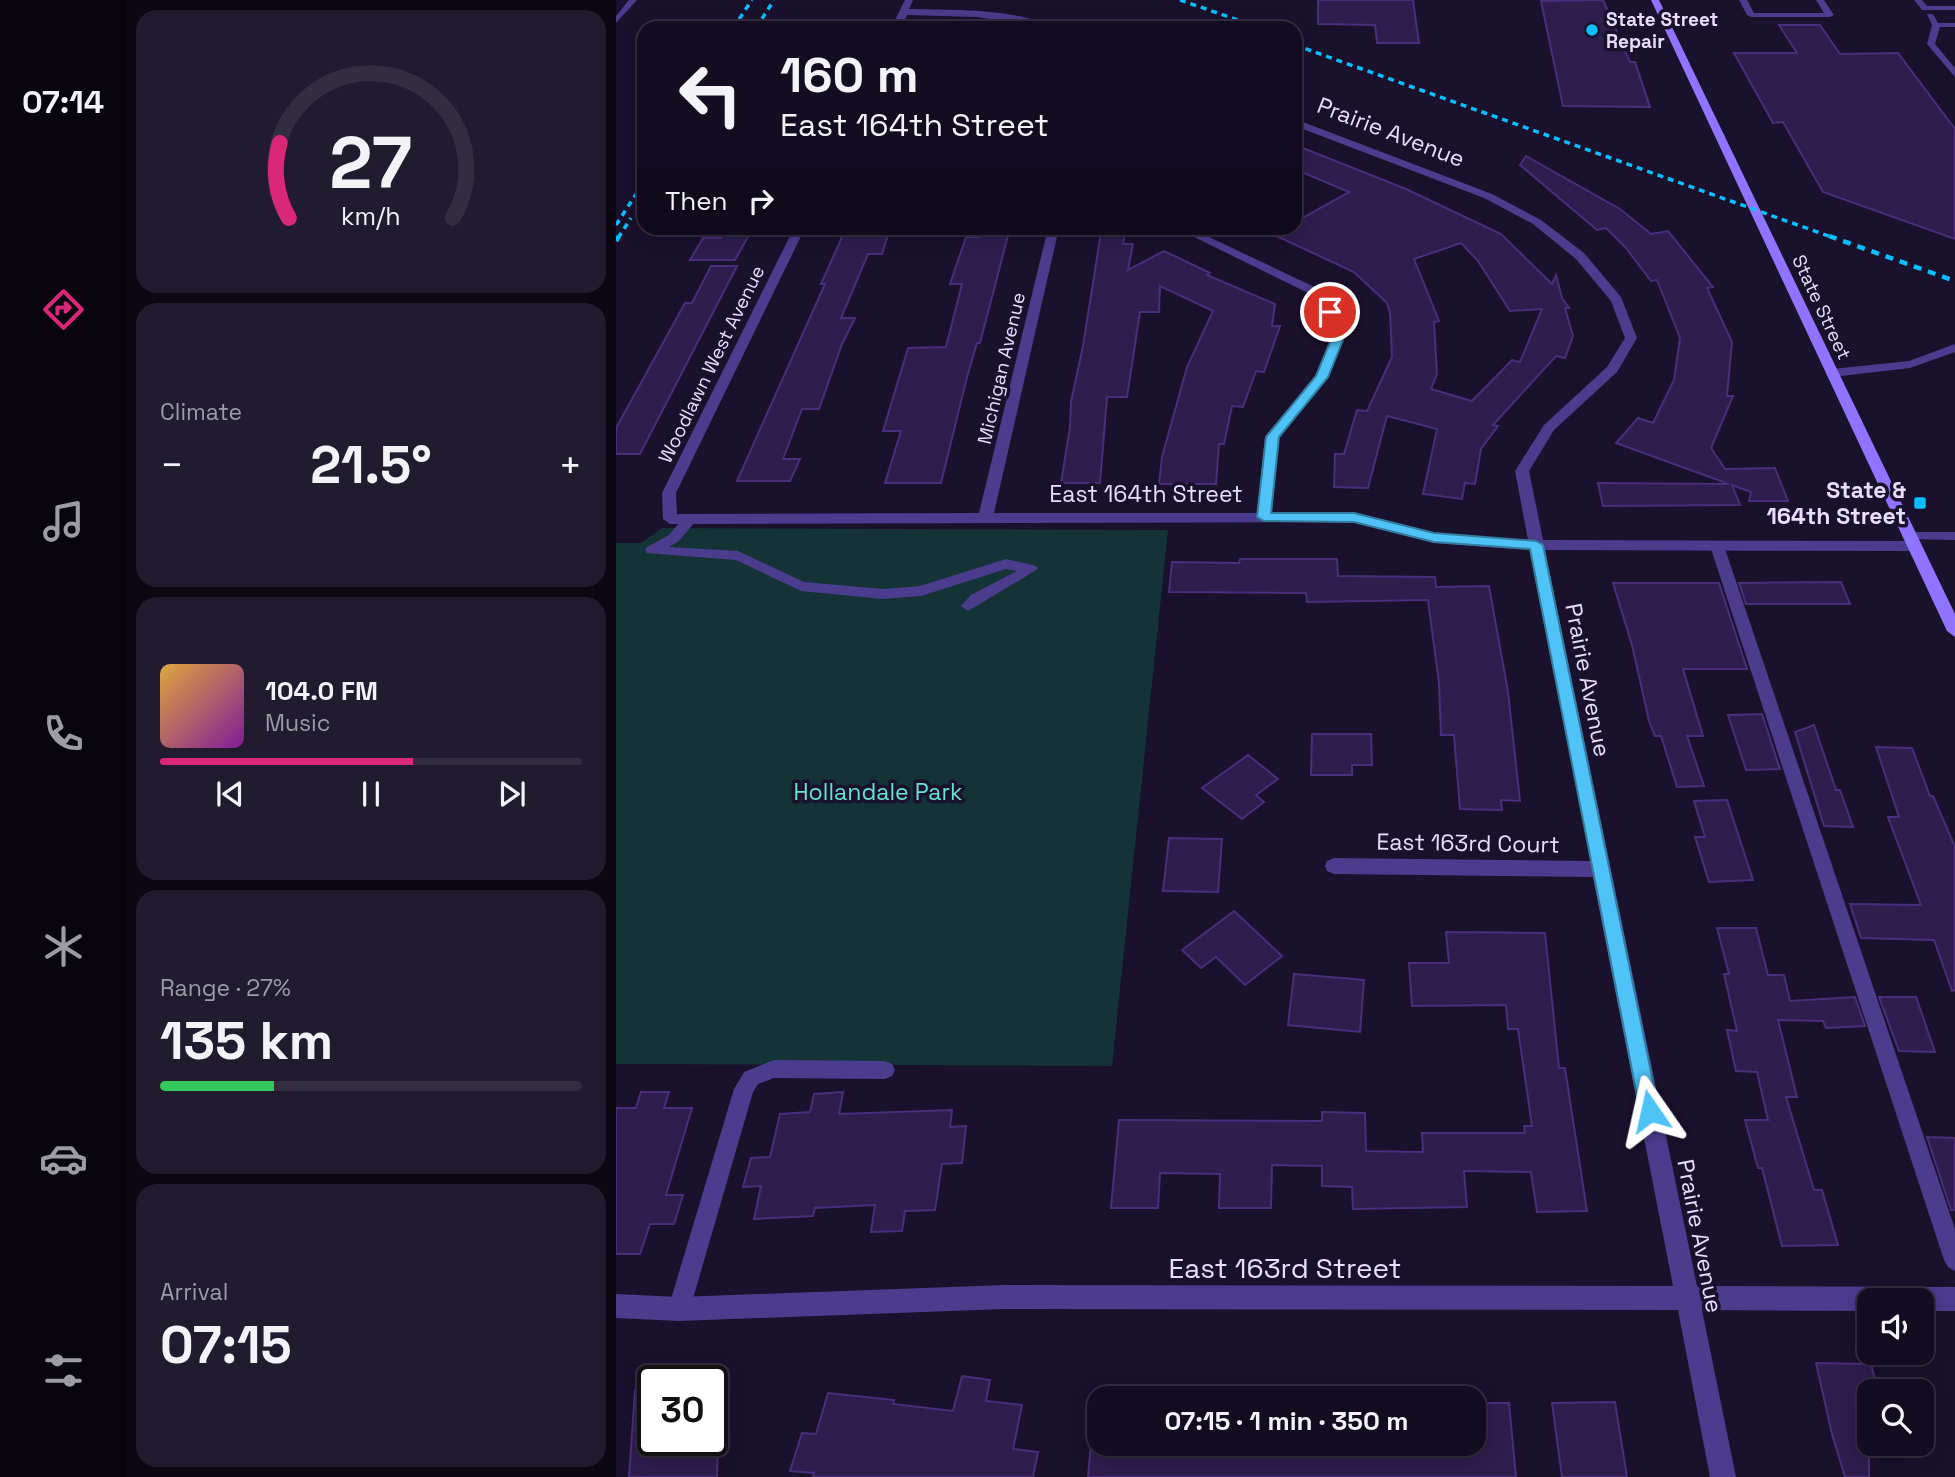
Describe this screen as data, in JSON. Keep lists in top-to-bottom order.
{
  "streets": {
    "street": [
      "Prairie Avenue",
      "State Street",
      "Woodlawn West Avenue",
      "Michigan Avenue",
      "East 164th Street",
      "East 163rd Court",
      "East 163rd Street"
    ]
  },
  "crossings": [
    ["Prairie Avenue", "East 164th Street"],
    ["Prairie Avenue", "East 163rd Court"],
    ["Prairie Avenue", "East 163rd Street"],
    ["State Street", "East 164th Street"],
    ["Woodlawn West Avenue", "East 164th Street"],
    ["Michigan Avenue", "East 164th Street"]
  ],
  "parks": ["Hollandale Park"],
  "places": {
    "other": ["State Street Repair"],
    "transit": ["State & 164th Street"]
  },
  "page": {
    "tabs": "07:14",
    "turn": ["160 m", "East 164th Street"],
    "then": "Then",
    "tile": [
      "Climate",
      ["Range · 27%", "135 km"],
      ["Arrival", "07:15"]
    ],
    "heat": ["−", "21.5°", "+"],
    "song": ["104.0 FM", "Music"],
    "limit": "30",
    "trip": "07:15 · 1 min · 350 m",
    "gauge": ["27", "km/h"]
  }
}
